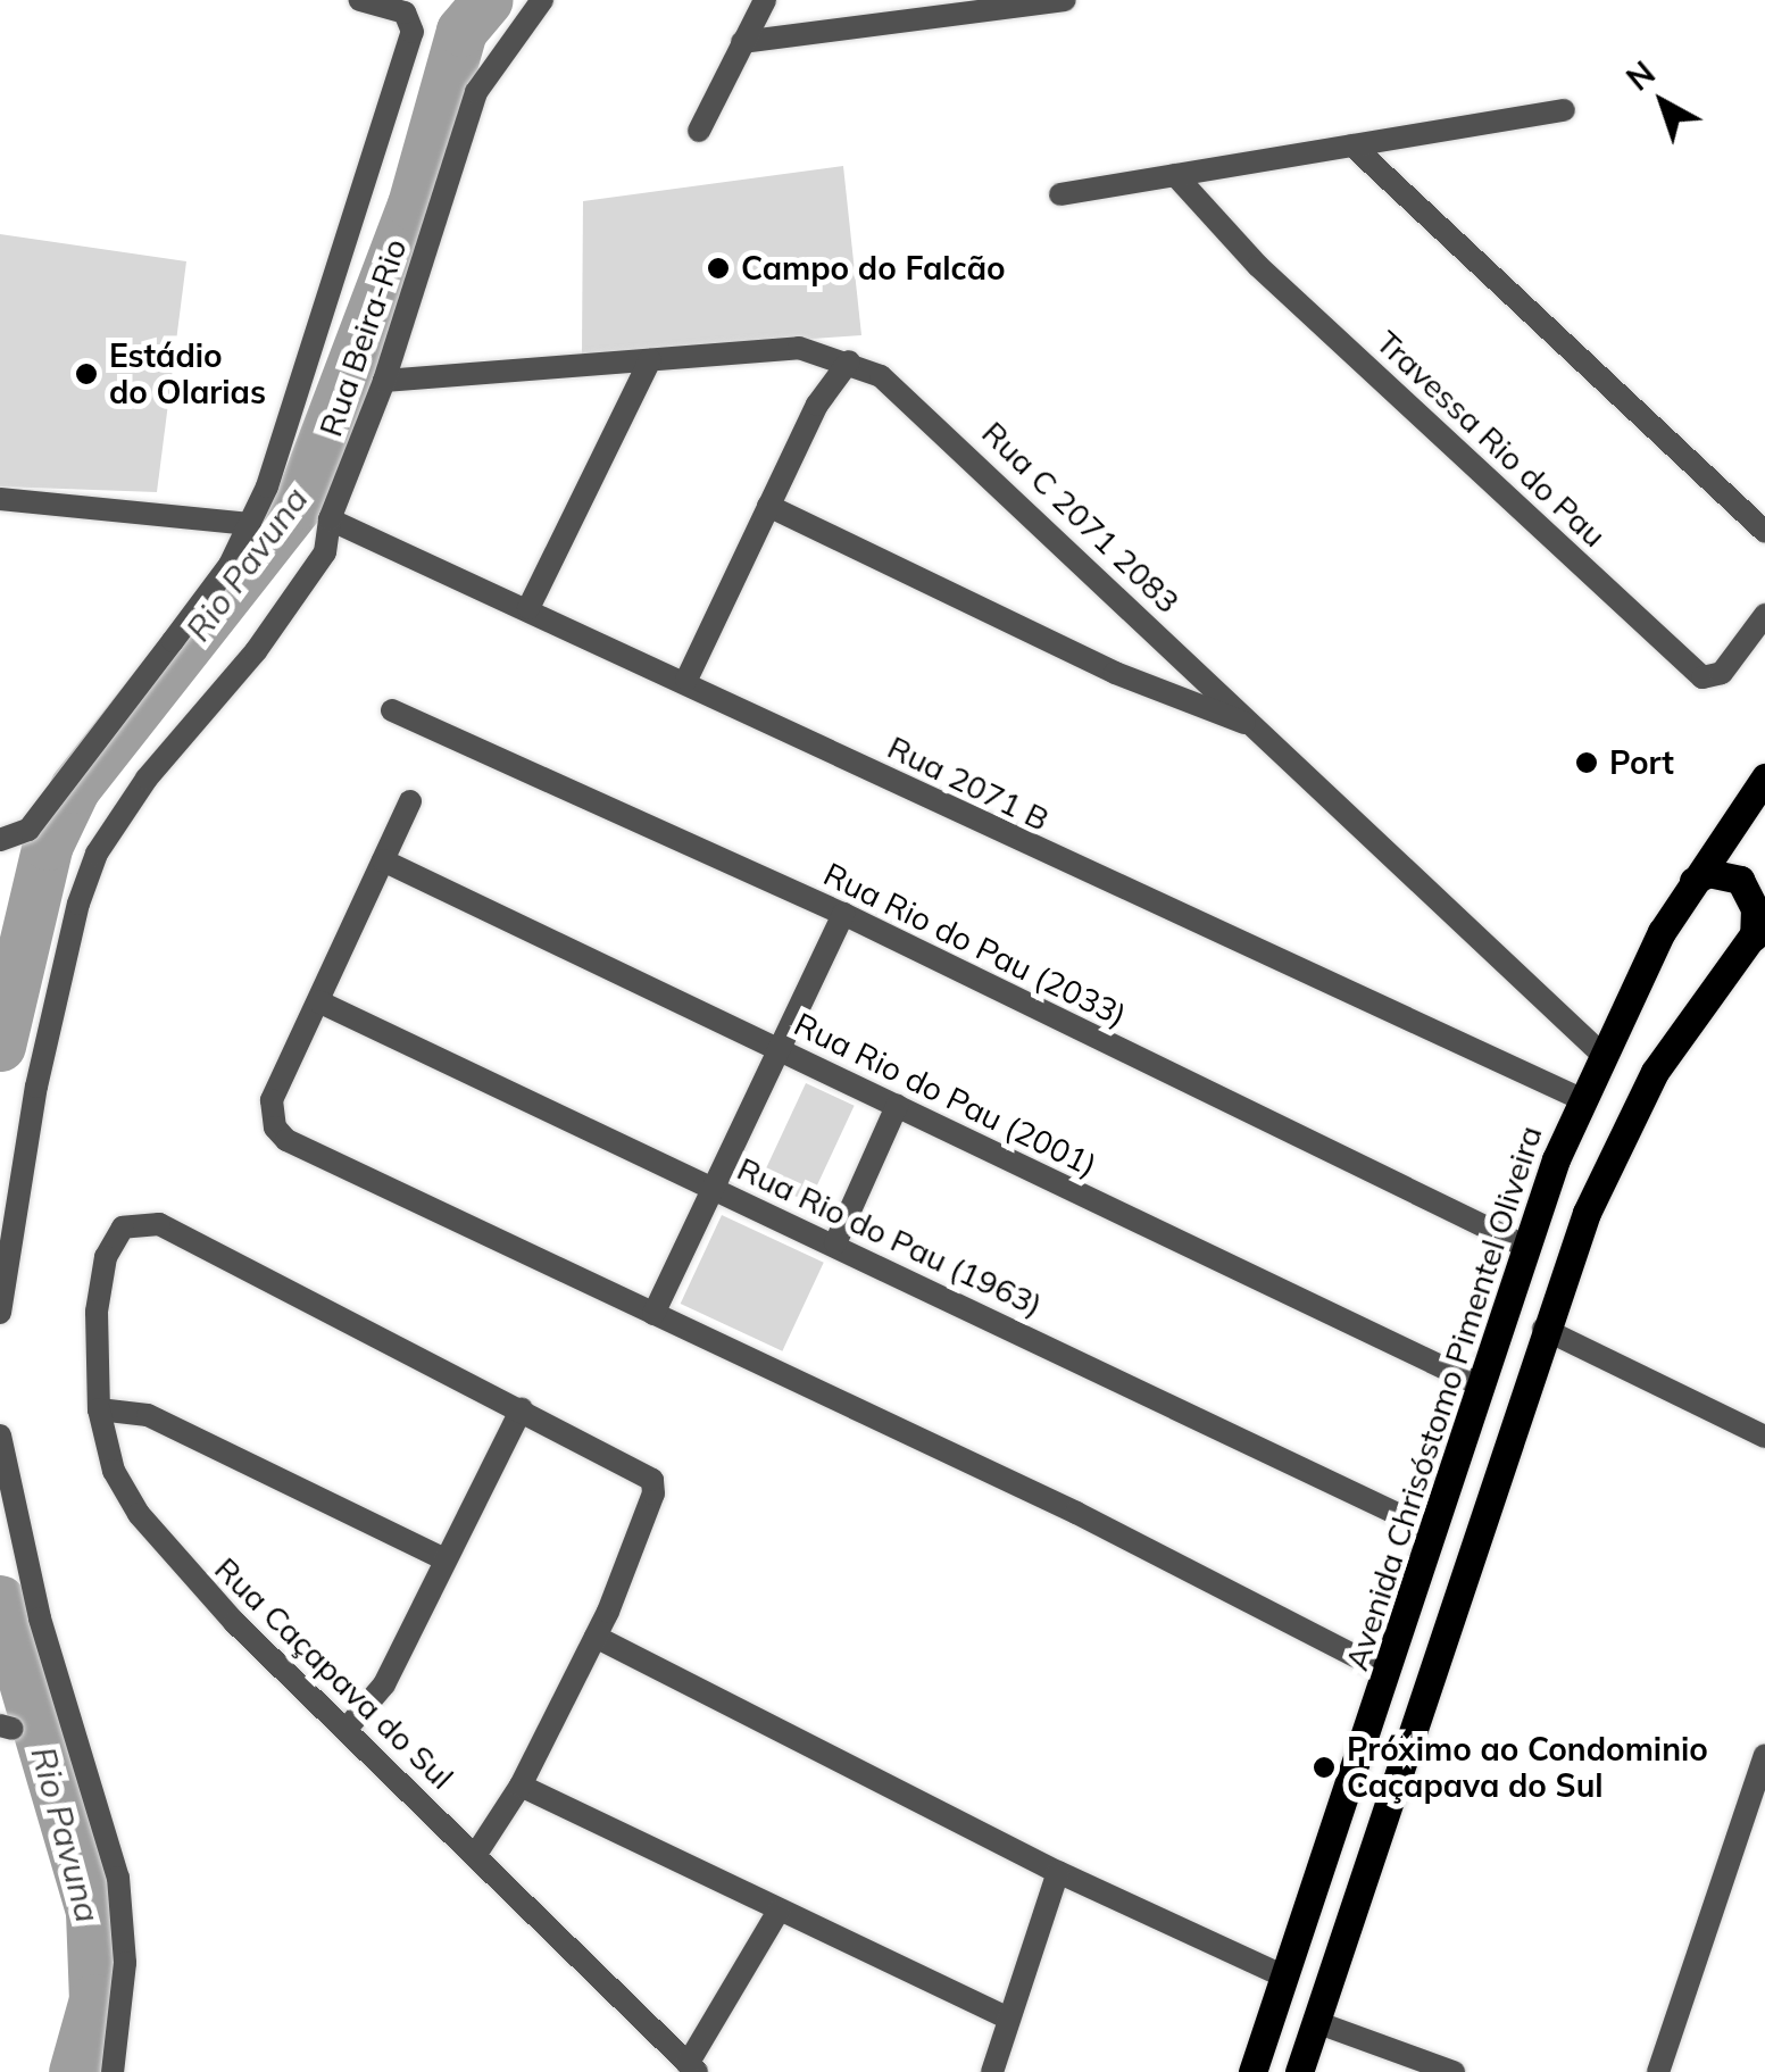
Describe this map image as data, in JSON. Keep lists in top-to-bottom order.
{
  "streets": {
    "main road": ["Avenida Chrisóstomo Pimentel Oliveira"],
    "street": [
      "Rua Beira-Rio",
      "Travessa Rio do Pau",
      "Rua C 2071 2083",
      "Rua 2071 B",
      "Rua Rio do Pau (2033)",
      "Rua Rio do Pau (2001)",
      "Rua Rio do Pau (1963)",
      "Rua Caçapava do Sul"
    ]
  },
  "crossings": [
    ["Rua Beira-Rio", "Rua C 2071 2083"],
    ["Rua Beira-Rio", "Rua 2071 B"],
    ["Rua C 2071 2083", "Avenida Chrisóstomo Pimentel Oliveira"],
    ["Rua 2071 B", "Avenida Chrisóstomo Pimentel Oliveira"],
    ["Rua Rio do Pau (2033)", "Avenida Chrisóstomo Pimentel Oliveira"],
    ["Rua Rio do Pau (2001)", "Avenida Chrisóstomo Pimentel Oliveira"],
    ["Rua Rio do Pau (1963)", "Avenida Chrisóstomo Pimentel Oliveira"]
  ],
  "water": ["Rio Pavuna"],
  "places": [
    "Campo do Falcão",
    "Estádio do Olarias",
    "Port",
    "Próximo ao Condominio Caçapava do Sul"
  ],
  "north": "top left"
}
